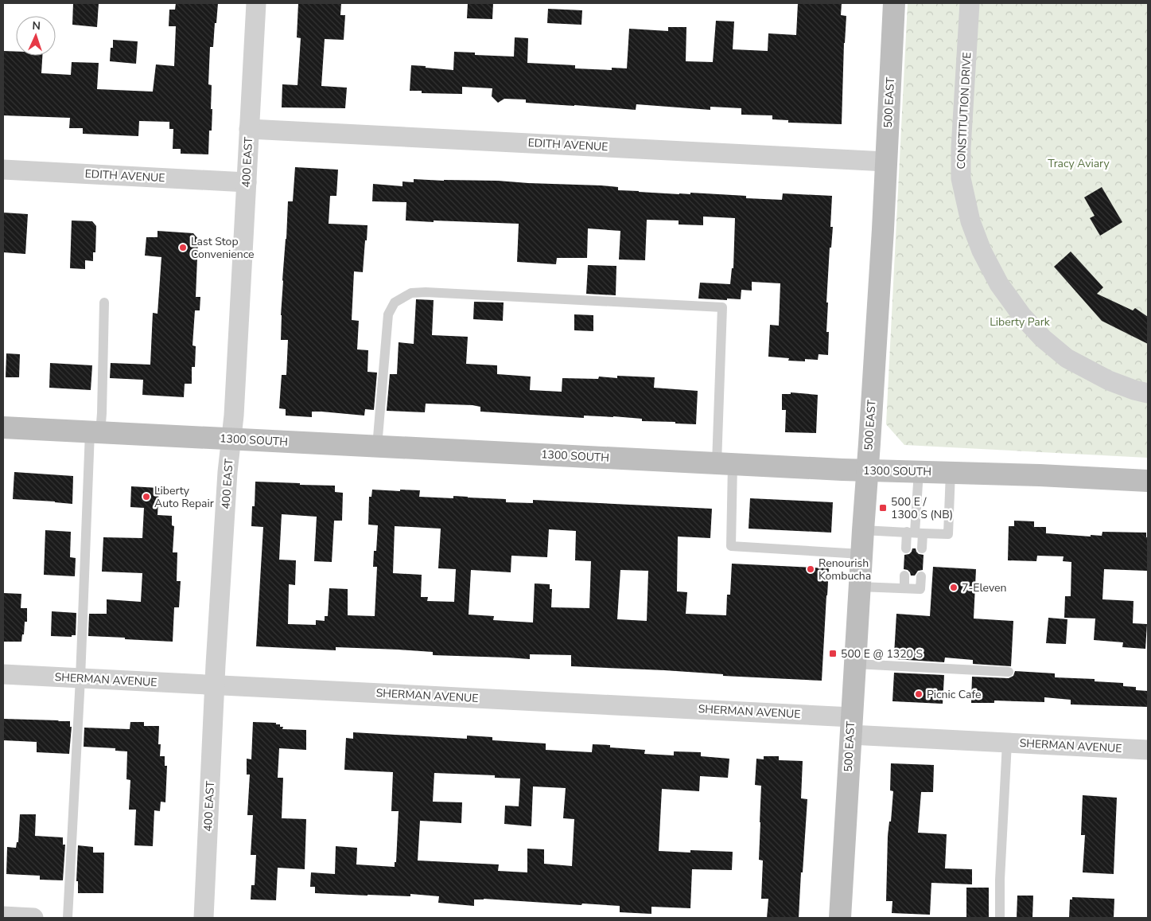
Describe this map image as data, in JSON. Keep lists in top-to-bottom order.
{
  "streets": {
    "main road": ["500 EAST", "1300 SOUTH"],
    "street": [
      "CONSTITUTION DRIVE",
      "EDITH AVENUE",
      "400 EAST",
      "SHERMAN AVENUE"
    ]
  },
  "crossings": [
    ["500 EAST", "EDITH AVENUE"],
    ["500 EAST", "1300 SOUTH"],
    ["500 EAST", "SHERMAN AVENUE"],
    ["EDITH AVENUE", "400 EAST"],
    ["400 EAST", "1300 SOUTH"],
    ["400 EAST", "SHERMAN AVENUE"]
  ],
  "parks": ["Tracy Aviary", "Liberty Park"],
  "places": {
    "other": [
      "Last Stop Convenience",
      "Liberty Auto Repair",
      "Renourish Kombucha",
      "7-Eleven",
      "Picnic Cafe"
    ],
    "transit": ["500 E / 1300 S (NB)", "500 E @ 1320 S"]
  },
  "north": "top"
}
